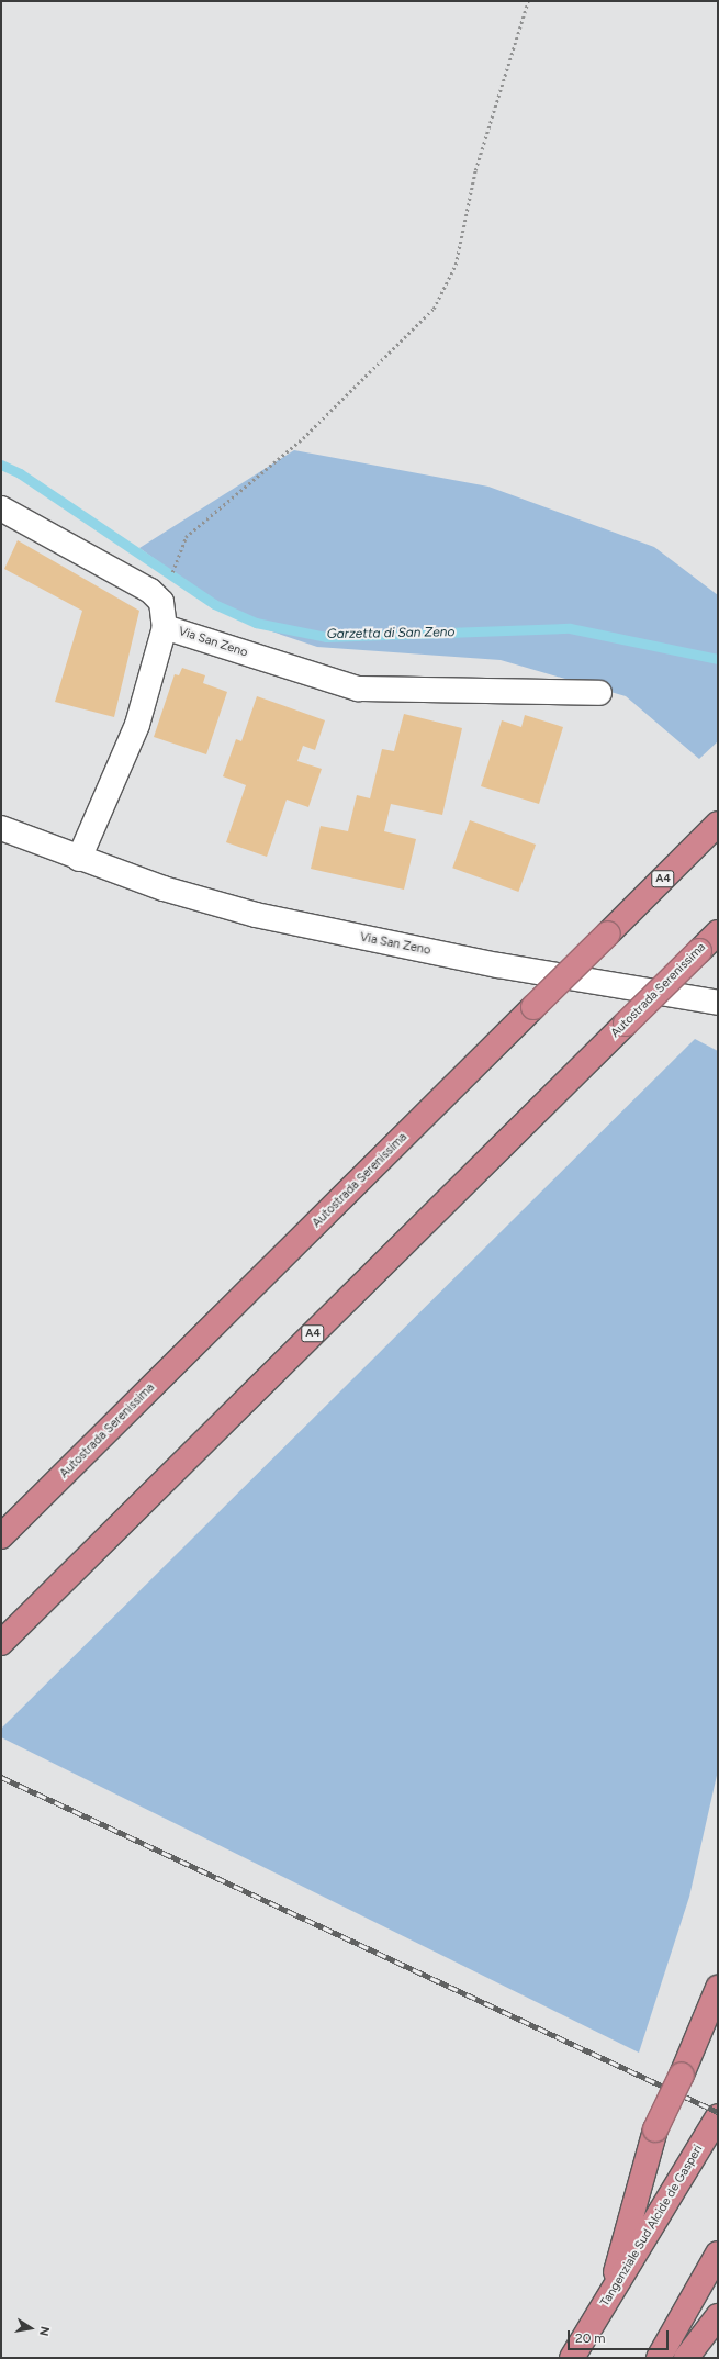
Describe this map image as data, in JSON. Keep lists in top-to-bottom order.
{
  "streets": {
    "highway": ["A4", "Autostrada Serenissima", "Tangenziale Sud Alcide de Gasperi"],
    "street": ["Via San Zeno"]
  },
  "water": ["Garzetta di San Zeno"],
  "scale_bar": "20 m",
  "north": "right"
}
